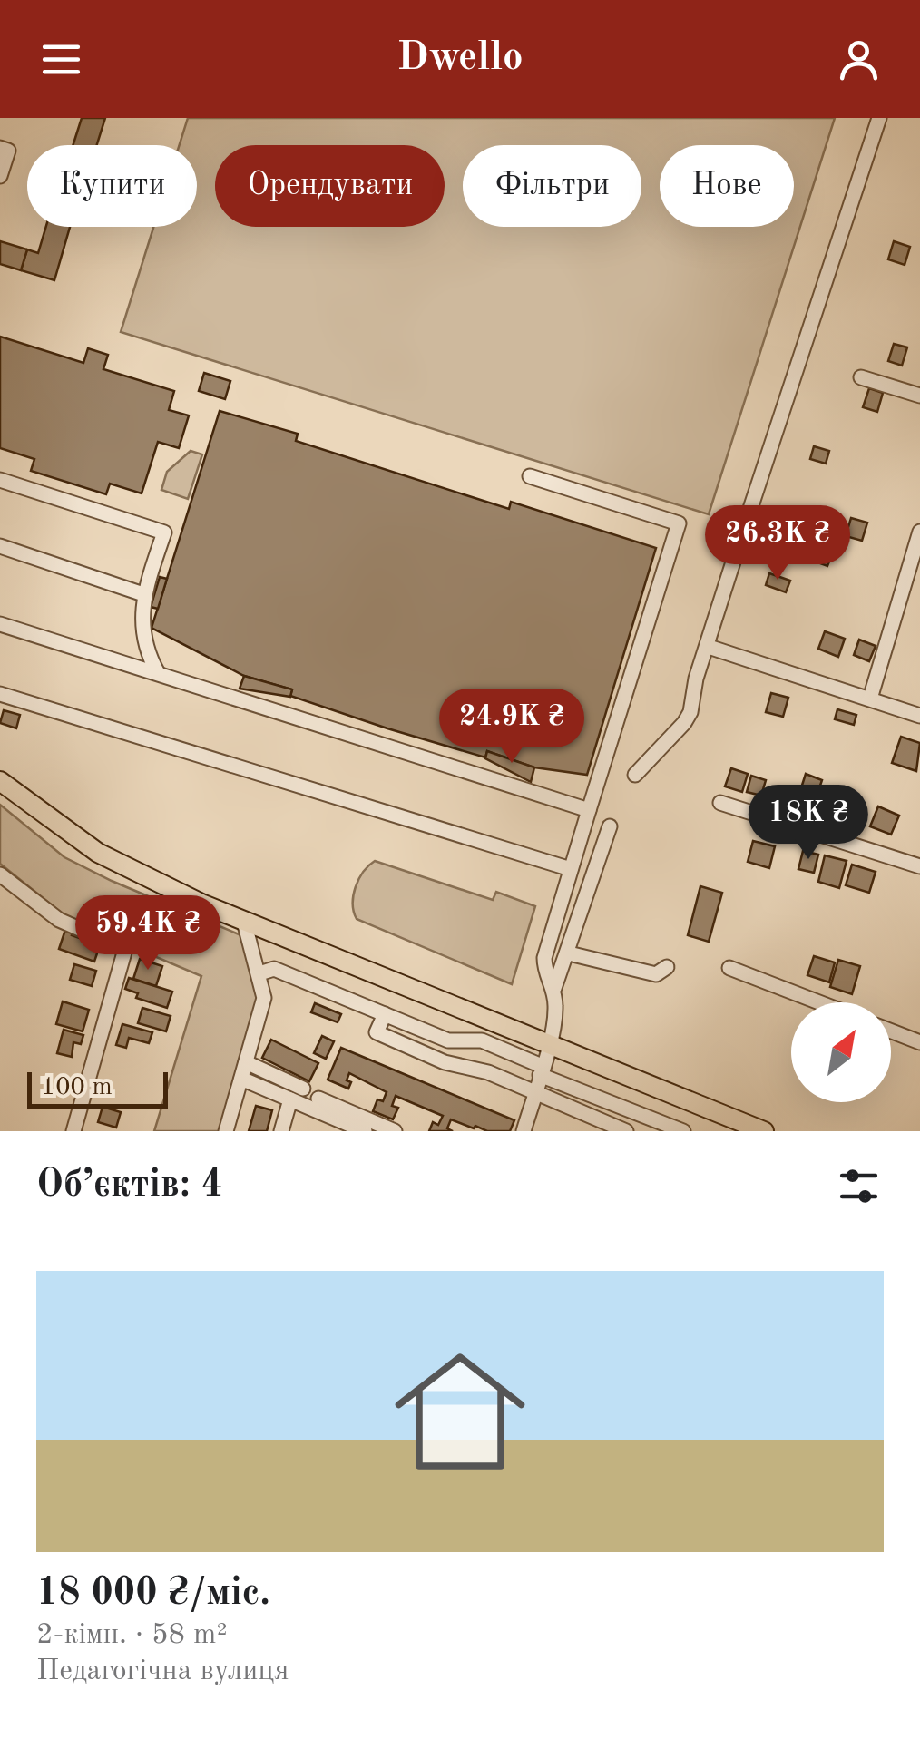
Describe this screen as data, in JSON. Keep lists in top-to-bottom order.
{
  "scale_bar": "100 m",
  "north": "top right",
  "page": {
    "header": "Dwello",
    "chip": [
      "Купити",
      "Орендувати",
      "Фільтри",
      "Нове"
    ],
    "price": [
      "26.3K ₴",
      "24.9K ₴",
      "18K ₴",
      "59.4K ₴"
    ],
    "scale": "100 m",
    "heading": "Об’єктів: 4",
    "list": [
      {
        "name": "18 000 ₴/міс.",
        "note": "2-кімн. · 58 m² · Педагогічна вулиця"
      }
    ]
  }
}
